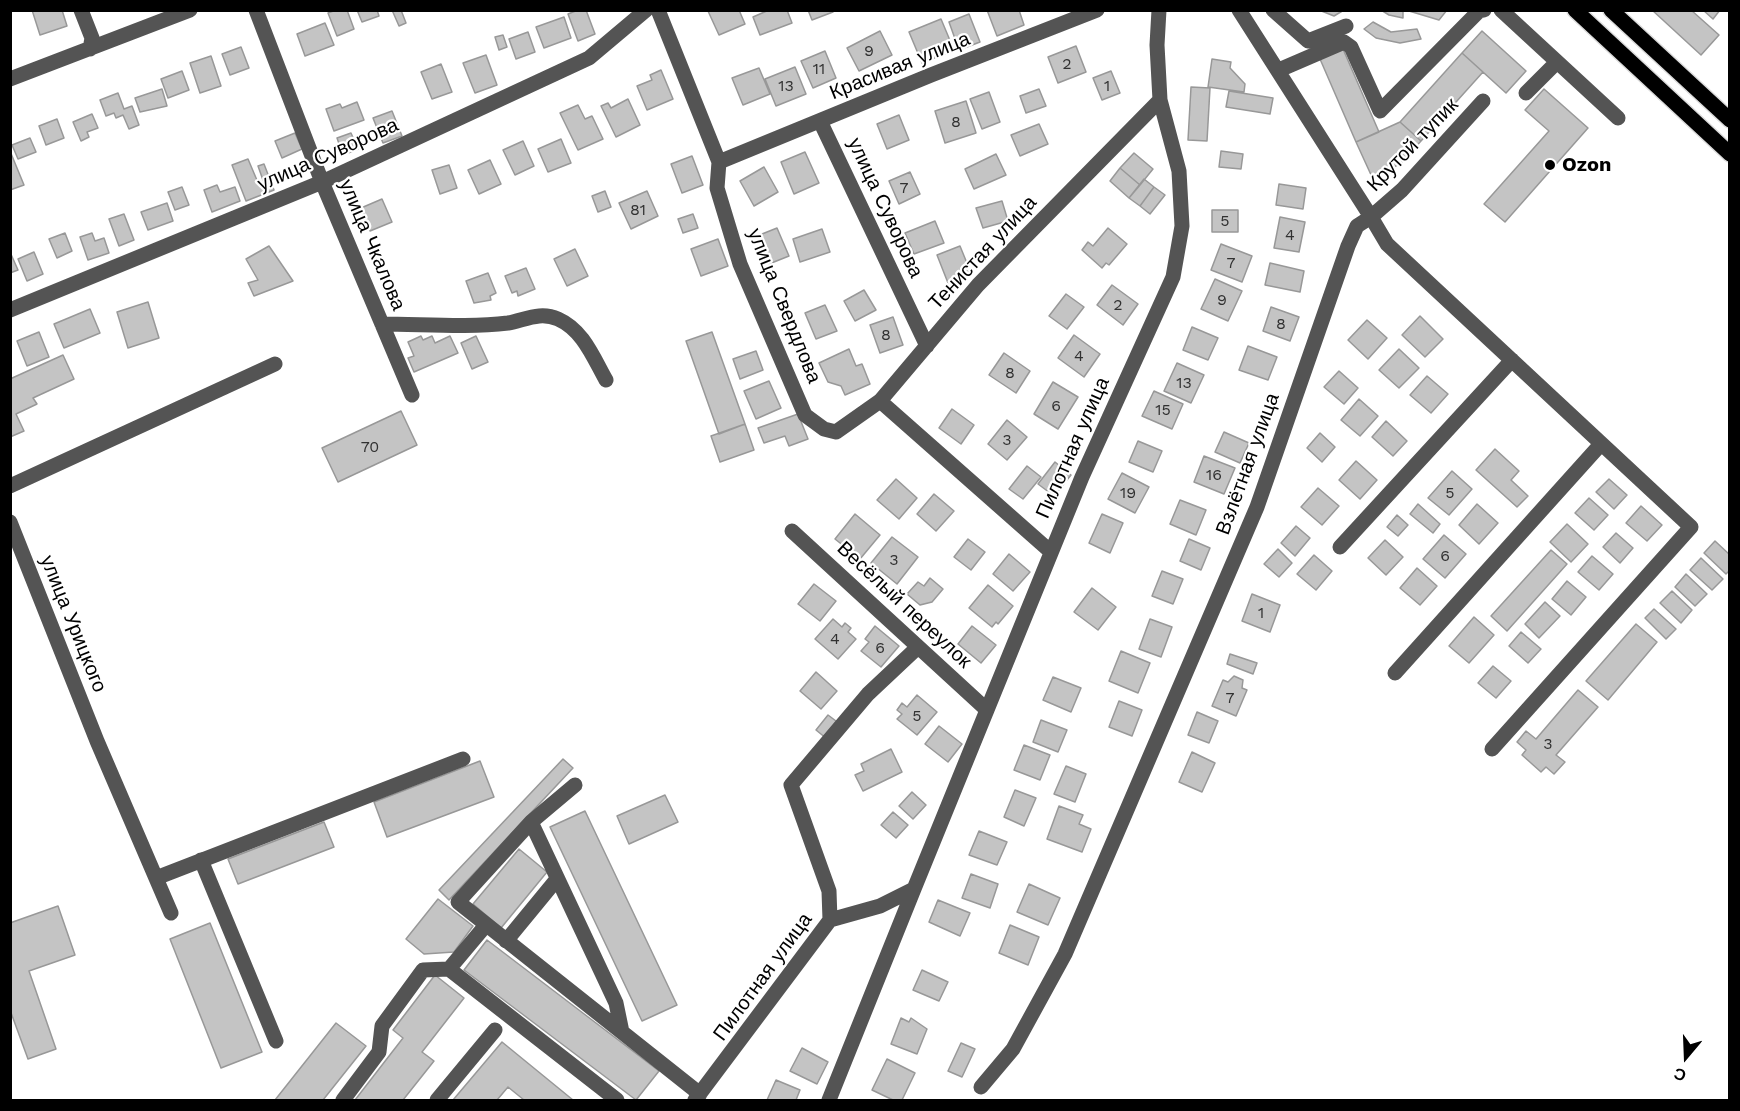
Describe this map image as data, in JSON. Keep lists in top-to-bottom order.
{
  "streets": {
    "street": [
      "Красивая улица",
      "Крутой тупик",
      "улица Суворова",
      "улица Чкалова",
      "Тенистая улица",
      "улица Свердлова",
      "Пилотная улица",
      "Взлётная улица",
      "Весёлый переулок",
      "улица Урицкого"
    ]
  },
  "crossings": [
    ["Красивая улица", "улица Суворова"],
    ["Красивая улица", "улица Свердлова"],
    ["Крутой тупик", "Взлётная улица"],
    ["улица Суворова", "улица Чкалова"],
    ["улица Суворова", "Тенистая улица"],
    ["Тенистая улица", "улица Свердлова"],
    ["Тенистая улица", "Пилотная улица"],
    ["Пилотная улица", "Весёлый переулок"]
  ],
  "places": ["Ozon"],
  "house_numbers": [
    "9",
    "2",
    "11",
    "13",
    "1",
    "8",
    "7",
    "81",
    "5",
    "4",
    "7",
    "9",
    "2",
    "8",
    "8",
    "4",
    "8",
    "13",
    "6",
    "15",
    "3",
    "70",
    "16",
    "19",
    "5",
    "6",
    "3",
    "1",
    "4",
    "6",
    "7",
    "5",
    "3"
  ],
  "north": "bottom"
}
